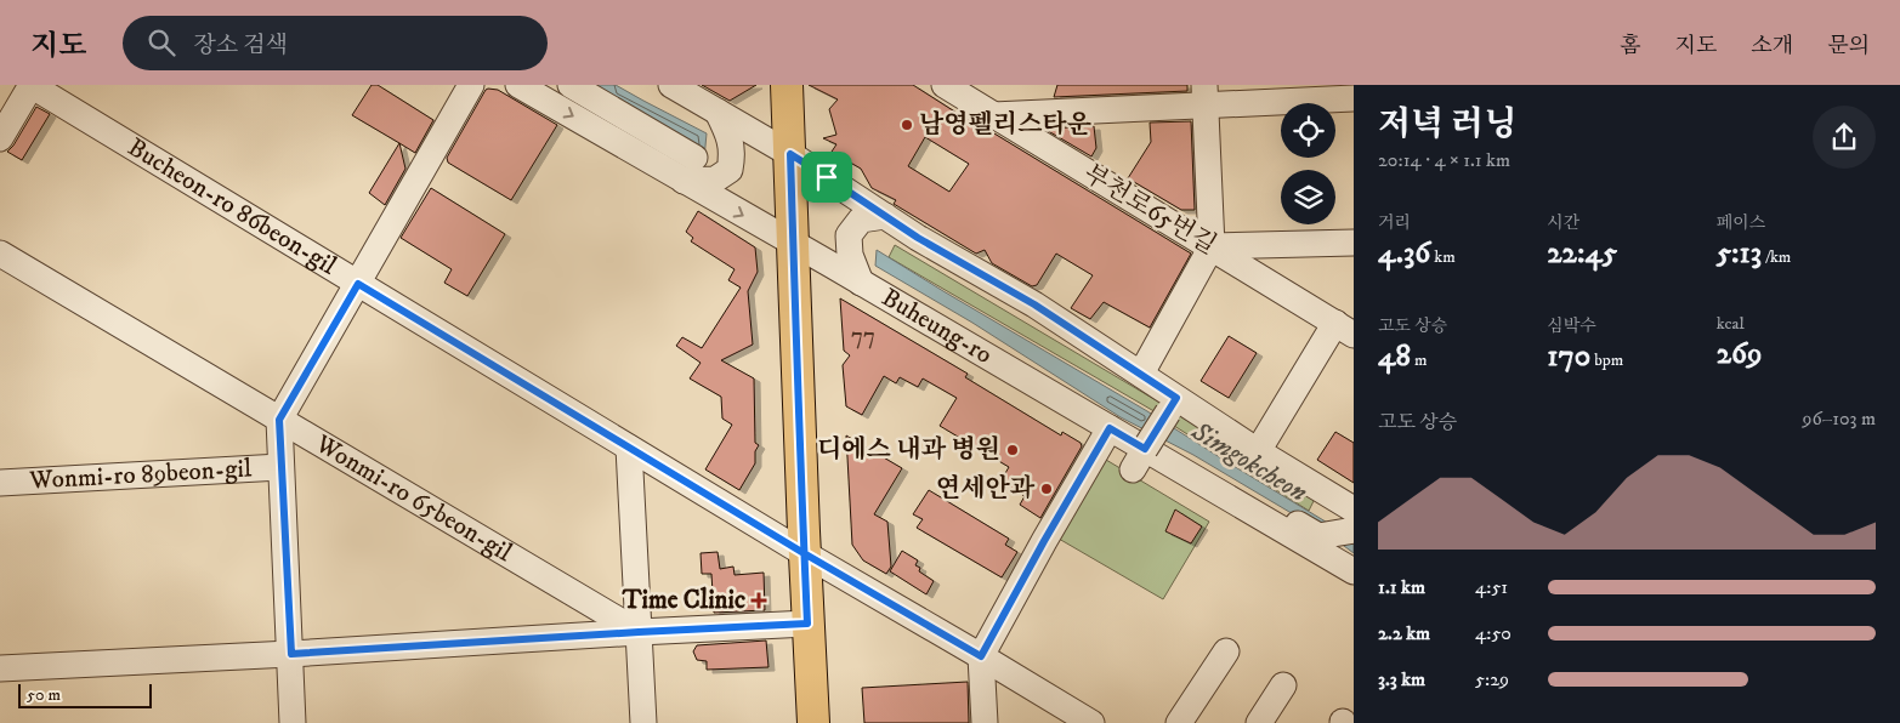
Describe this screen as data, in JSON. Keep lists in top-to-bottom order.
{
  "streets": {
    "street": [
      "Bucheon-ro 86beon-gil",
      "부천로65번길",
      "Buheung-ro",
      "Wonmi-ro 89beon-gil",
      "Wonmi-ro 65beon-gil"
    ]
  },
  "water": ["Simgokcheon"],
  "places": {
    "other": ["남영펠리스타운", "디에스 내과 병원", "연세안과"],
    "health": ["Time Clinic"]
  },
  "house_numbers": ["77"],
  "scale_bar": "50 m",
  "page": {
    "header": "지도",
    "search": "장소 검색",
    "nav": [
      "홈",
      "지도",
      "소개",
      "문의"
    ],
    "heading": ["저녁 러닝", "20:14 · 4 × 1.1 km"],
    "stats": [
      ["거리", "4.36 km"],
      ["시간", "22:45"],
      ["페이스", "5:13 /km"],
      ["고도 상승", "48 m"],
      ["심박수", "170 bpm"],
      ["kcal", "269"]
    ],
    "chart": ["고도 상승", "96–103 m"],
    "list": [
      {
        "name": "1.1 km",
        "note": "4:51"
      },
      {
        "name": "2.2 km",
        "note": "4:50"
      },
      {
        "name": "3.3 km",
        "note": "5:29"
      }
    ],
    "scale": "50 m"
  }
}
